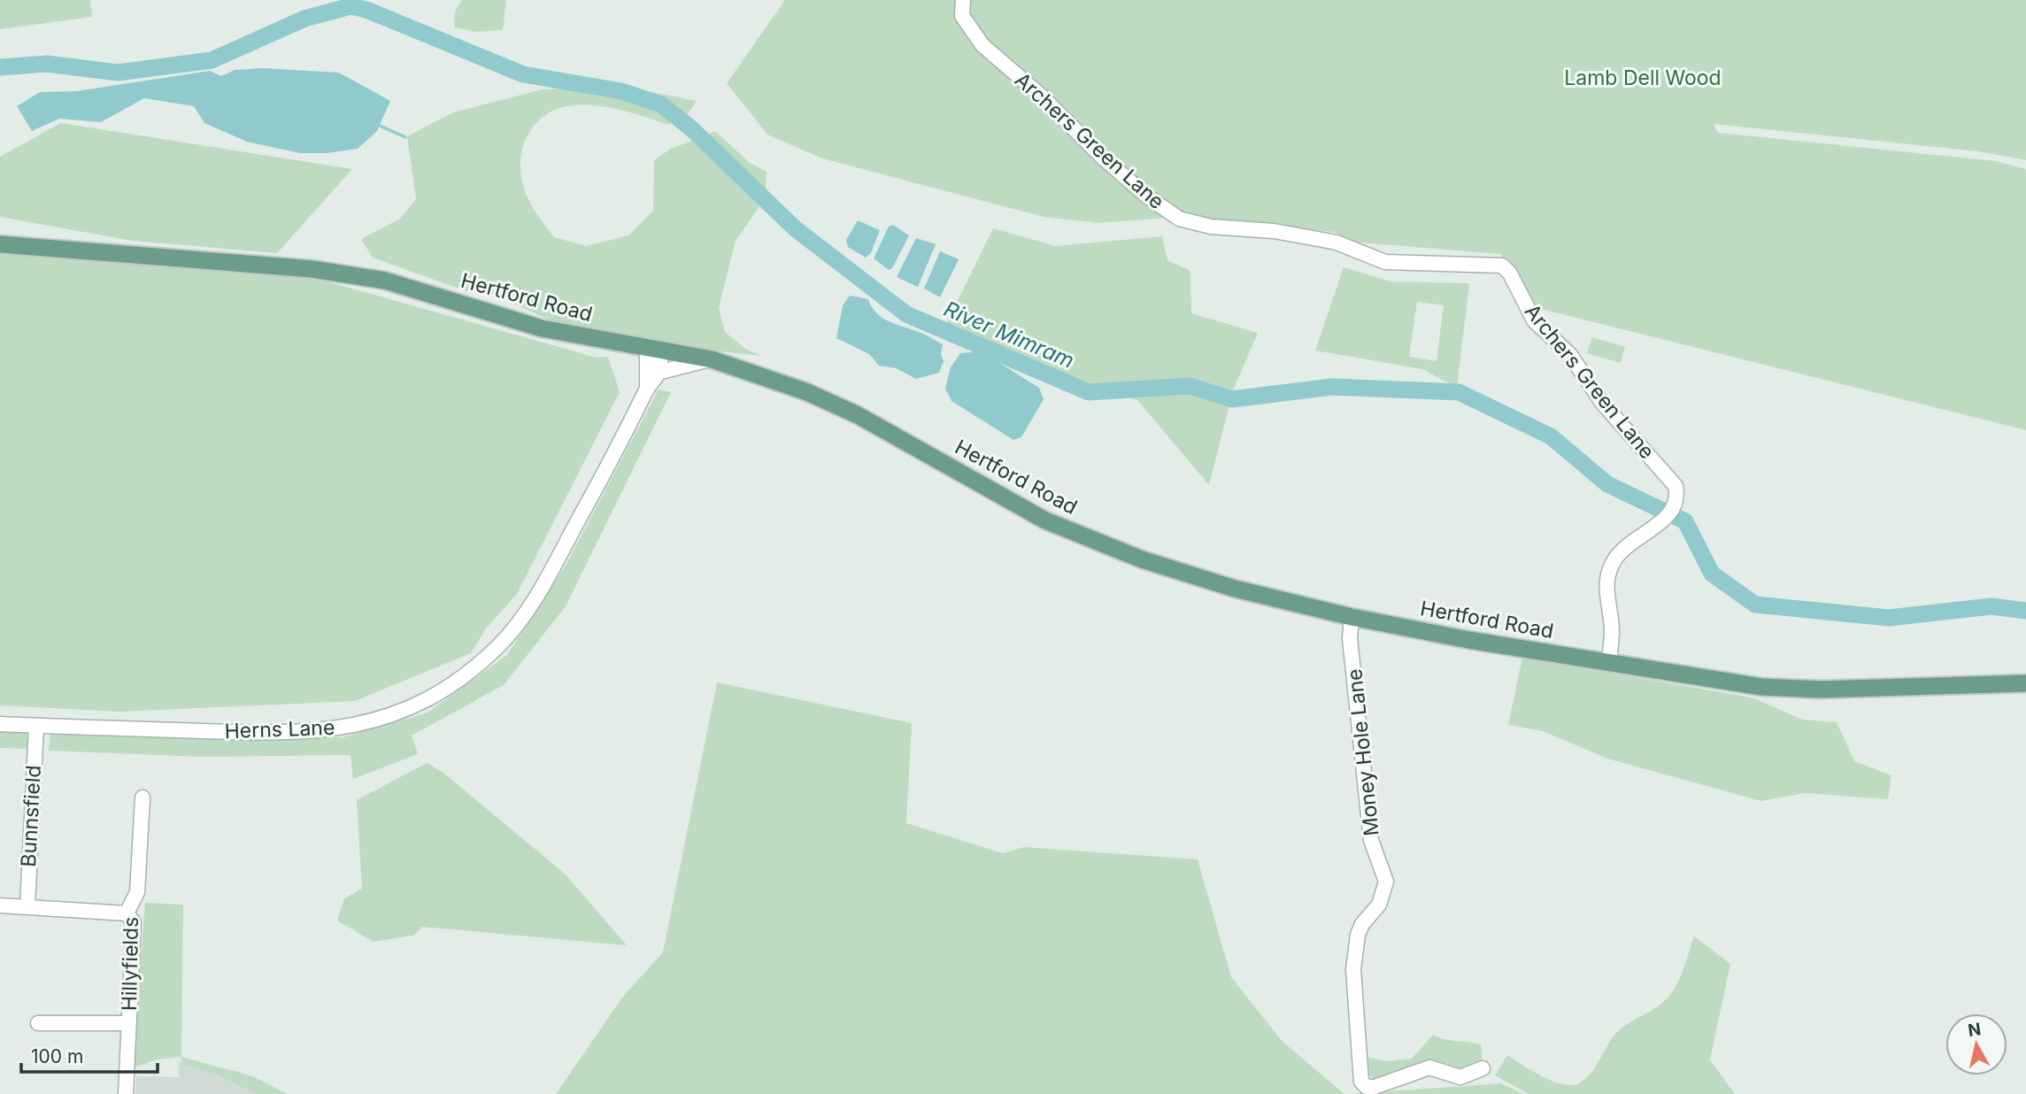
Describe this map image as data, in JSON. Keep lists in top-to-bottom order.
{
  "streets": {
    "main road": ["Hertford Road"],
    "street": [
      "Archers Green Lane",
      "Herns Lane",
      "Money Hole Lane",
      "Bunnsfield",
      "Hillyfields"
    ]
  },
  "crossings": [
    ["Archers Green Lane", "Hertford Road"],
    ["Hertford Road", "Herns Lane"],
    ["Hertford Road", "Money Hole Lane"],
    ["Herns Lane", "Bunnsfield"]
  ],
  "water": ["River Mimram"],
  "parks": ["Lamb Dell Wood"],
  "scale_bar": "100 m",
  "north": "top"
}
